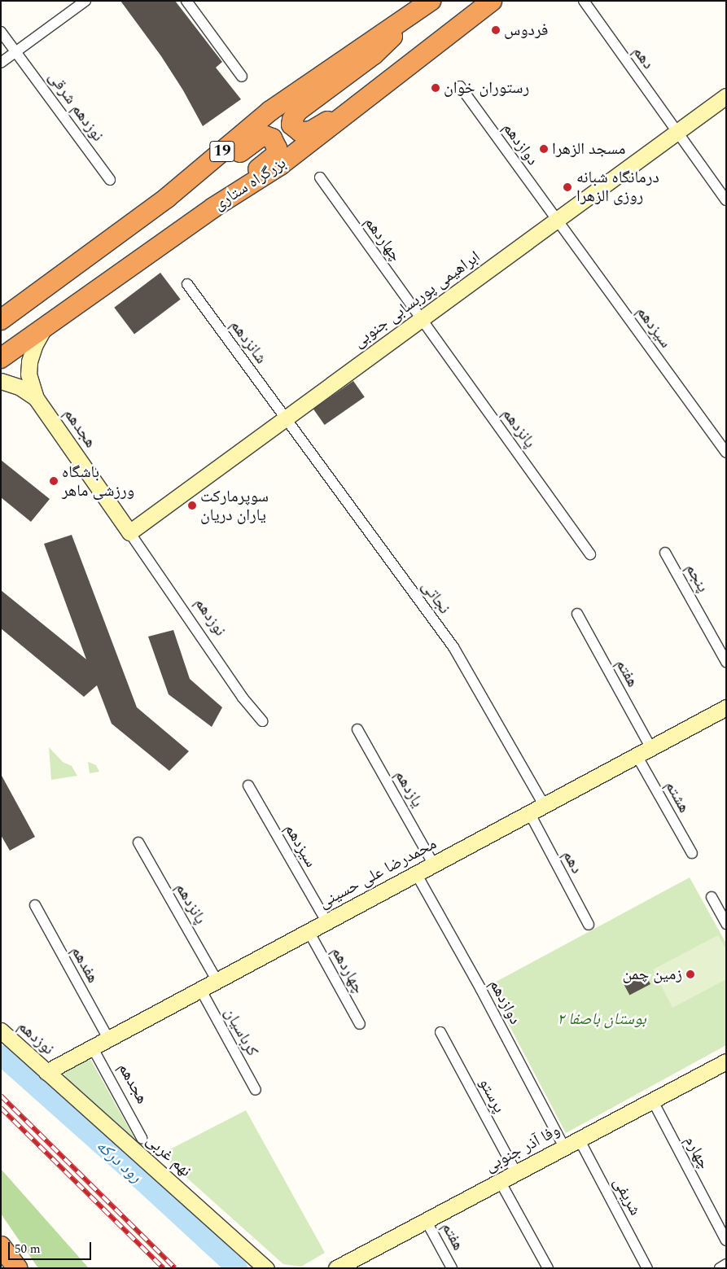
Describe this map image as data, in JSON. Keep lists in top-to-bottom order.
{
  "streets": {
    "highway": ["19", "بزرگراه ستاری"],
    "street": [
      "دهم",
      "نوزدهم شرقی",
      "دوازدهم",
      "چهاردهم",
      "ابراهیمی پوربسابی جنوبی",
      "سیزدهم",
      "شانزدهم",
      "هجدهم",
      "پانزدهم",
      "پنجم",
      "نجاتی",
      "نوزدهم",
      "هفتم",
      "یازدهم",
      "هشتم",
      "محمدرضا علی حسینی",
      "هفدهم",
      "کرباسیان",
      "پرستو",
      "وفا آذر جنوبی",
      "چهارم",
      "نهم غربی",
      "شریفی"
    ]
  },
  "crossings": [
    ["دهم", "ابراهیمی پوربسابی جنوبی"],
    ["دهم", "محمدرضا علی حسینی"],
    ["دوازدهم", "ابراهیمی پوربسابی جنوبی"],
    ["دوازدهم", "سیزدهم"],
    ["دوازدهم", "محمدرضا علی حسینی"],
    ["دوازدهم", "وفا آذر جنوبی"],
    ["چهاردهم", "ابراهیمی پوربسابی جنوبی"],
    ["چهاردهم", "پانزدهم"],
    ["چهاردهم", "محمدرضا علی حسینی"],
    ["ابراهیمی پوربسابی جنوبی", "سیزدهم"],
    ["ابراهیمی پوربسابی جنوبی", "شانزدهم"],
    ["ابراهیمی پوربسابی جنوبی", "هجدهم"],
    ["ابراهیمی پوربسابی جنوبی", "پانزدهم"],
    ["ابراهیمی پوربسابی جنوبی", "نجاتی"],
    ["ابراهیمی پوربسابی جنوبی", "نوزدهم"],
    ["سیزدهم", "محمدرضا علی حسینی"],
    ["شانزدهم", "نجاتی"],
    ["هجدهم", "نوزدهم"],
    ["هجدهم", "محمدرضا علی حسینی"],
    ["پانزدهم", "محمدرضا علی حسینی"],
    ["نجاتی", "محمدرضا علی حسینی"],
    ["نوزدهم", "محمدرضا علی حسینی"],
    ["نوزدهم", "نهم غربی"],
    ["هفتم", "محمدرضا علی حسینی"],
    ["هفتم", "وفا آذر جنوبی"],
    ["یازدهم", "محمدرضا علی حسینی"],
    ["هشتم", "محمدرضا علی حسینی"],
    ["محمدرضا علی حسینی", "هفدهم"],
    ["محمدرضا علی حسینی", "کرباسیان"],
    ["محمدرضا علی حسینی", "نهم غربی"],
    ["پرستو", "وفا آذر جنوبی"],
    ["وفا آذر جنوبی", "چهارم"],
    ["وفا آذر جنوبی", "شریفی"]
  ],
  "water": ["رود درکه"],
  "parks": ["بوستان باصفا ۲"],
  "places": [
    "فردوس",
    "رستوران خوان",
    "مسجد الزهرا",
    "درمانگاه شبانه روزی الزهرا",
    "باشگاه ورزشی ماهر",
    "سوپرمارکت یاران دریان",
    "زمین چمن"
  ],
  "scale_bar": "50 m"
}
